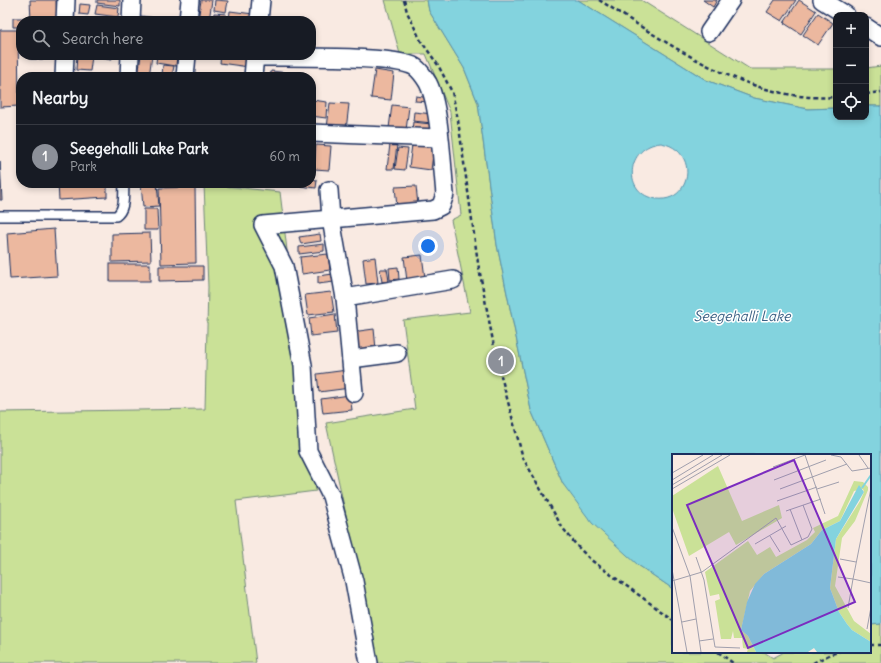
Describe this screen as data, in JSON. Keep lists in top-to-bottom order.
{
  "water": ["Seegehalli Lake"],
  "page": {
    "map_buttons": ["+", "−"],
    "search": "Search here",
    "heading": "Nearby",
    "list": [
      {
        "mark": "1",
        "name": "Seegehalli Lake Park",
        "note": "Park",
        "value": "60 m"
      }
    ],
    "pins": "1"
  }
}
